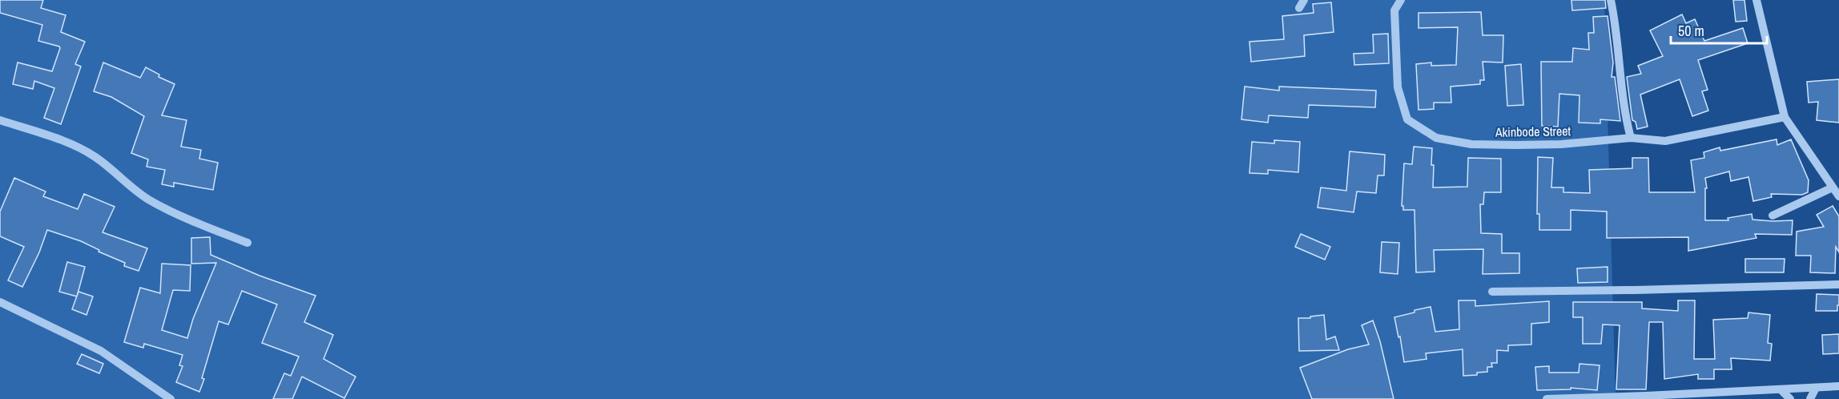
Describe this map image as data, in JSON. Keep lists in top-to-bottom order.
{
  "streets": {
    "street": ["Akinbode Street"]
  },
  "scale_bar": "50 m"
}
